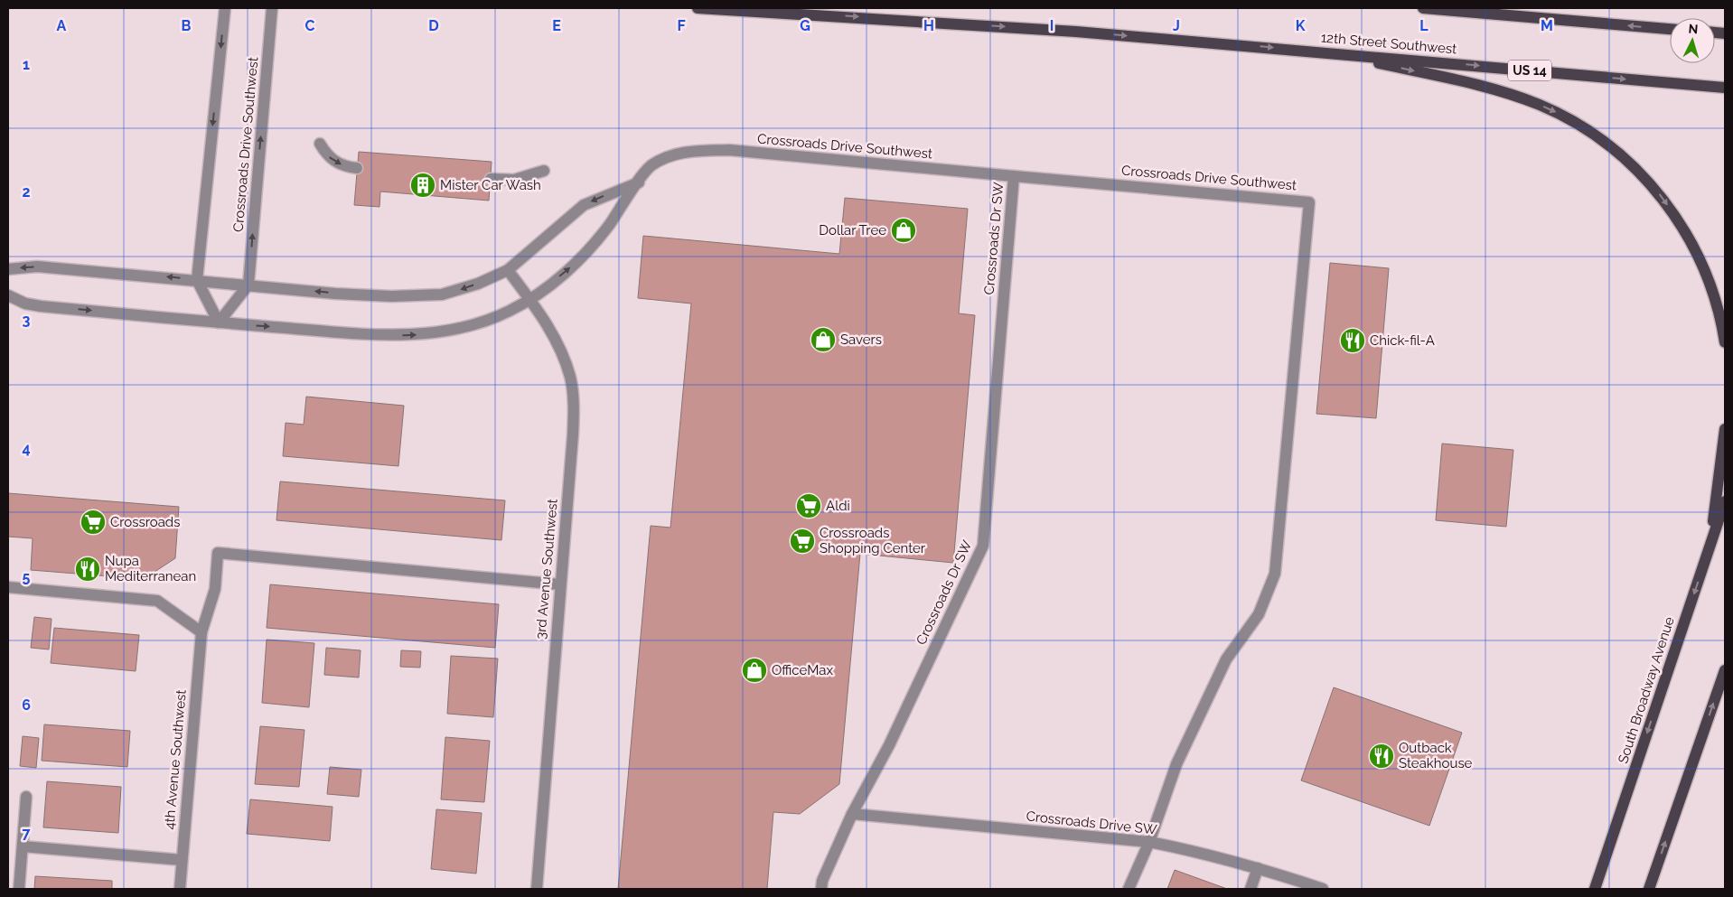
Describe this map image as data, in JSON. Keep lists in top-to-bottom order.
{
  "streets": {
    "main road": ["12th Street Southwest", "US 14", "South Broadway Avenue"],
    "street": [
      "Crossroads Drive Southwest",
      "Crossroads Dr SW",
      "3rd Avenue Southwest",
      "4th Avenue Southwest",
      "Crossroads Drive SW"
    ]
  },
  "crossings": [
    ["Crossroads Drive Southwest", "Crossroads Dr SW"],
    ["Crossroads Drive Southwest", "3rd Avenue Southwest"],
    ["Crossroads Drive Southwest", "Crossroads Drive SW"],
    ["Crossroads Dr SW", "Crossroads Drive SW"],
    ["3rd Avenue Southwest", "4th Avenue Southwest"]
  ],
  "one_way": ["12th Street Southwest"],
  "places": {
    "building": ["Mister Car Wash"],
    "shop": ["Dollar Tree", "Savers", "OfficeMax"],
    "restaurant": ["Chick-fil-A", "Nupa Mediterranean", "Outback Steakhouse"],
    "supermarket": ["Aldi", "Crossroads", "Crossroads Shopping Center"]
  },
  "north": "top",
  "grid": {
    "columns": [
      "A",
      "B",
      "C",
      "D",
      "E",
      "F",
      "G",
      "H",
      "I",
      "J",
      "K",
      "L",
      "M"
    ],
    "rows": [
      "1",
      "2",
      "3",
      "4",
      "5",
      "6",
      "7"
    ]
  }
}
